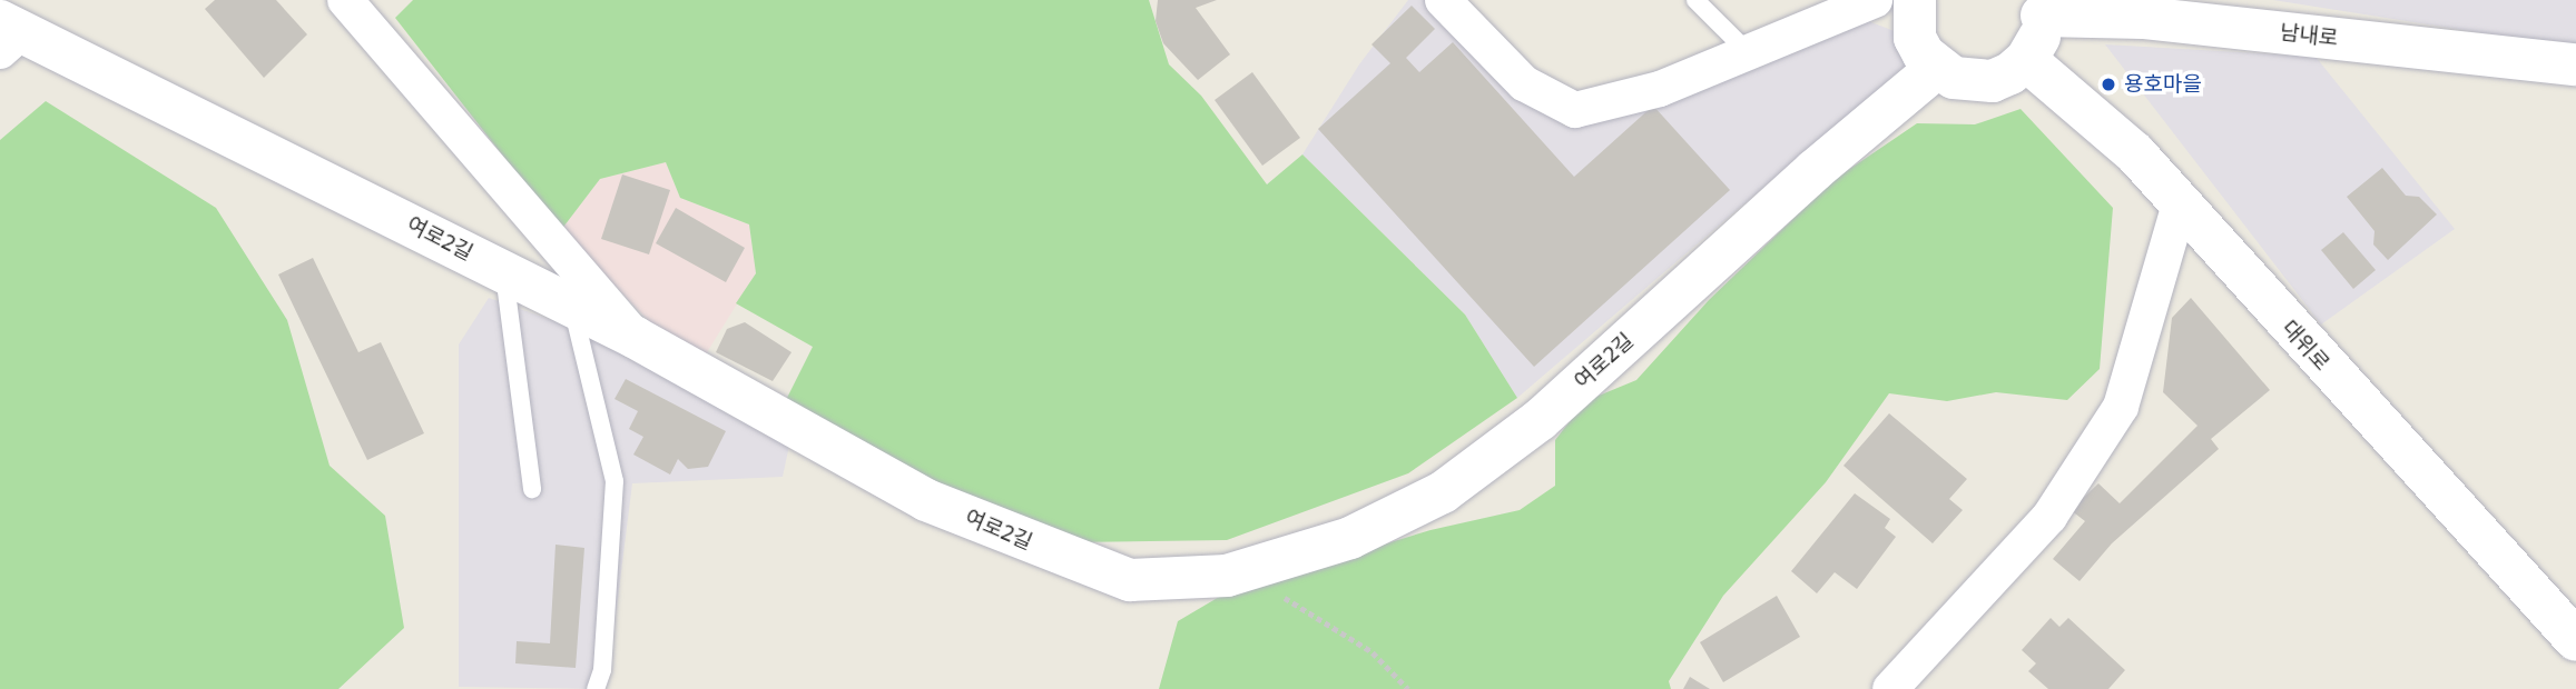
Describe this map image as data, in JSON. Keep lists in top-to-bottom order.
{
  "streets": {
    "street": ["남내로", "여로2길", "대위로"]
  },
  "places": ["용호마을"]
}
